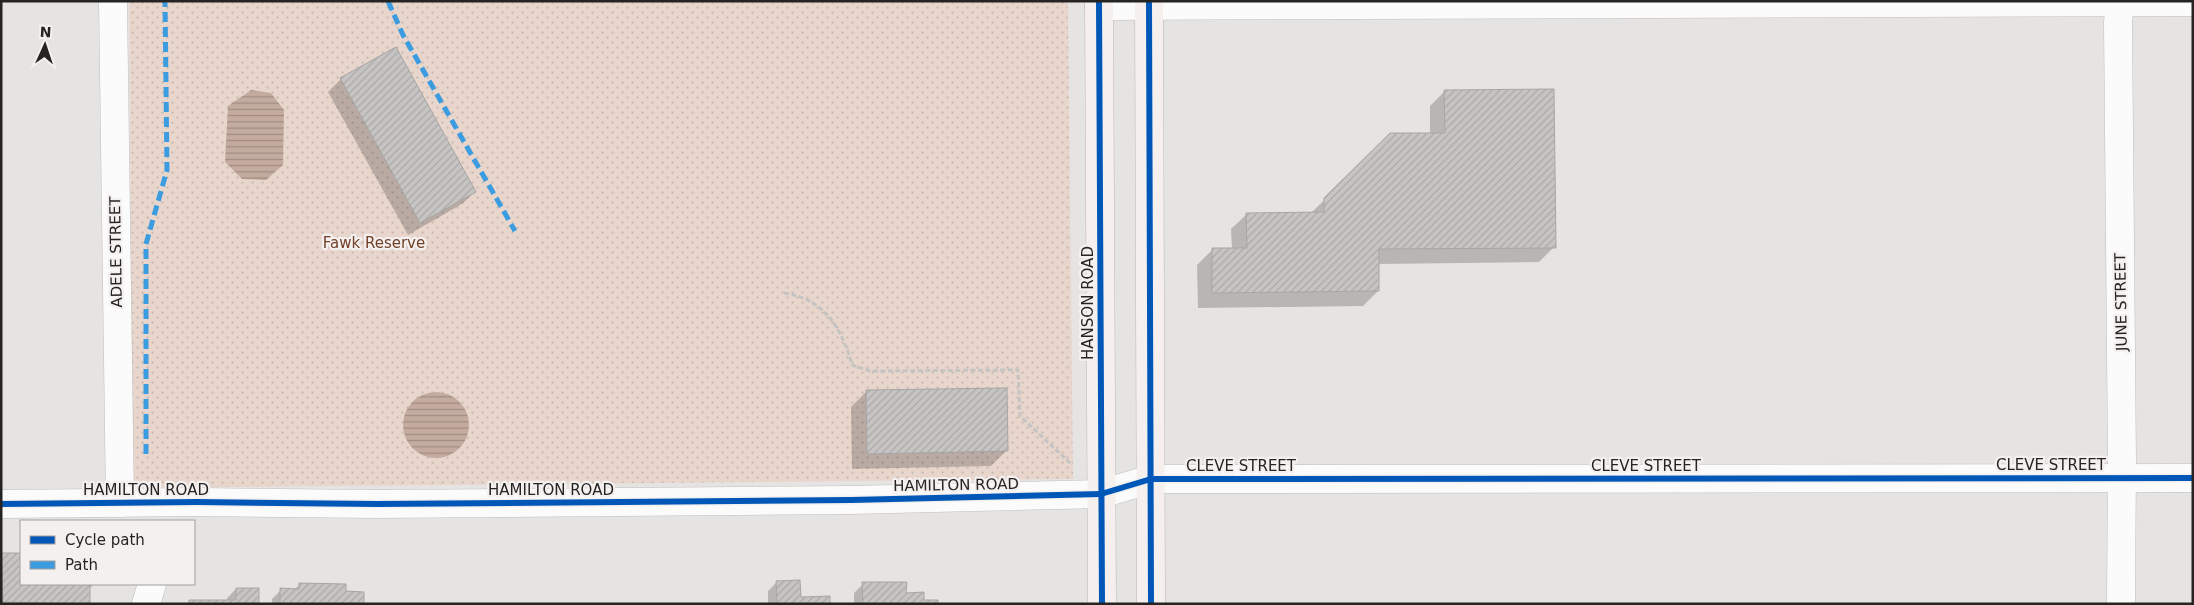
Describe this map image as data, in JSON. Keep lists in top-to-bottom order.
{
  "streets": {
    "main road": ["HANSON ROAD"],
    "street": [
      "ADELE STREET",
      "JUNE STREET",
      "CLEVE STREET",
      "HAMILTON ROAD"
    ]
  },
  "crossings": [
    ["ADELE STREET", "HAMILTON ROAD"],
    ["JUNE STREET", "CLEVE STREET"],
    ["HANSON ROAD", "CLEVE STREET"],
    ["HANSON ROAD", "HAMILTON ROAD"],
    ["CLEVE STREET", "HAMILTON ROAD"]
  ],
  "parks": ["Fawk Reserve"],
  "legend": ["Cycle path", "Path"],
  "north": "top"
}
